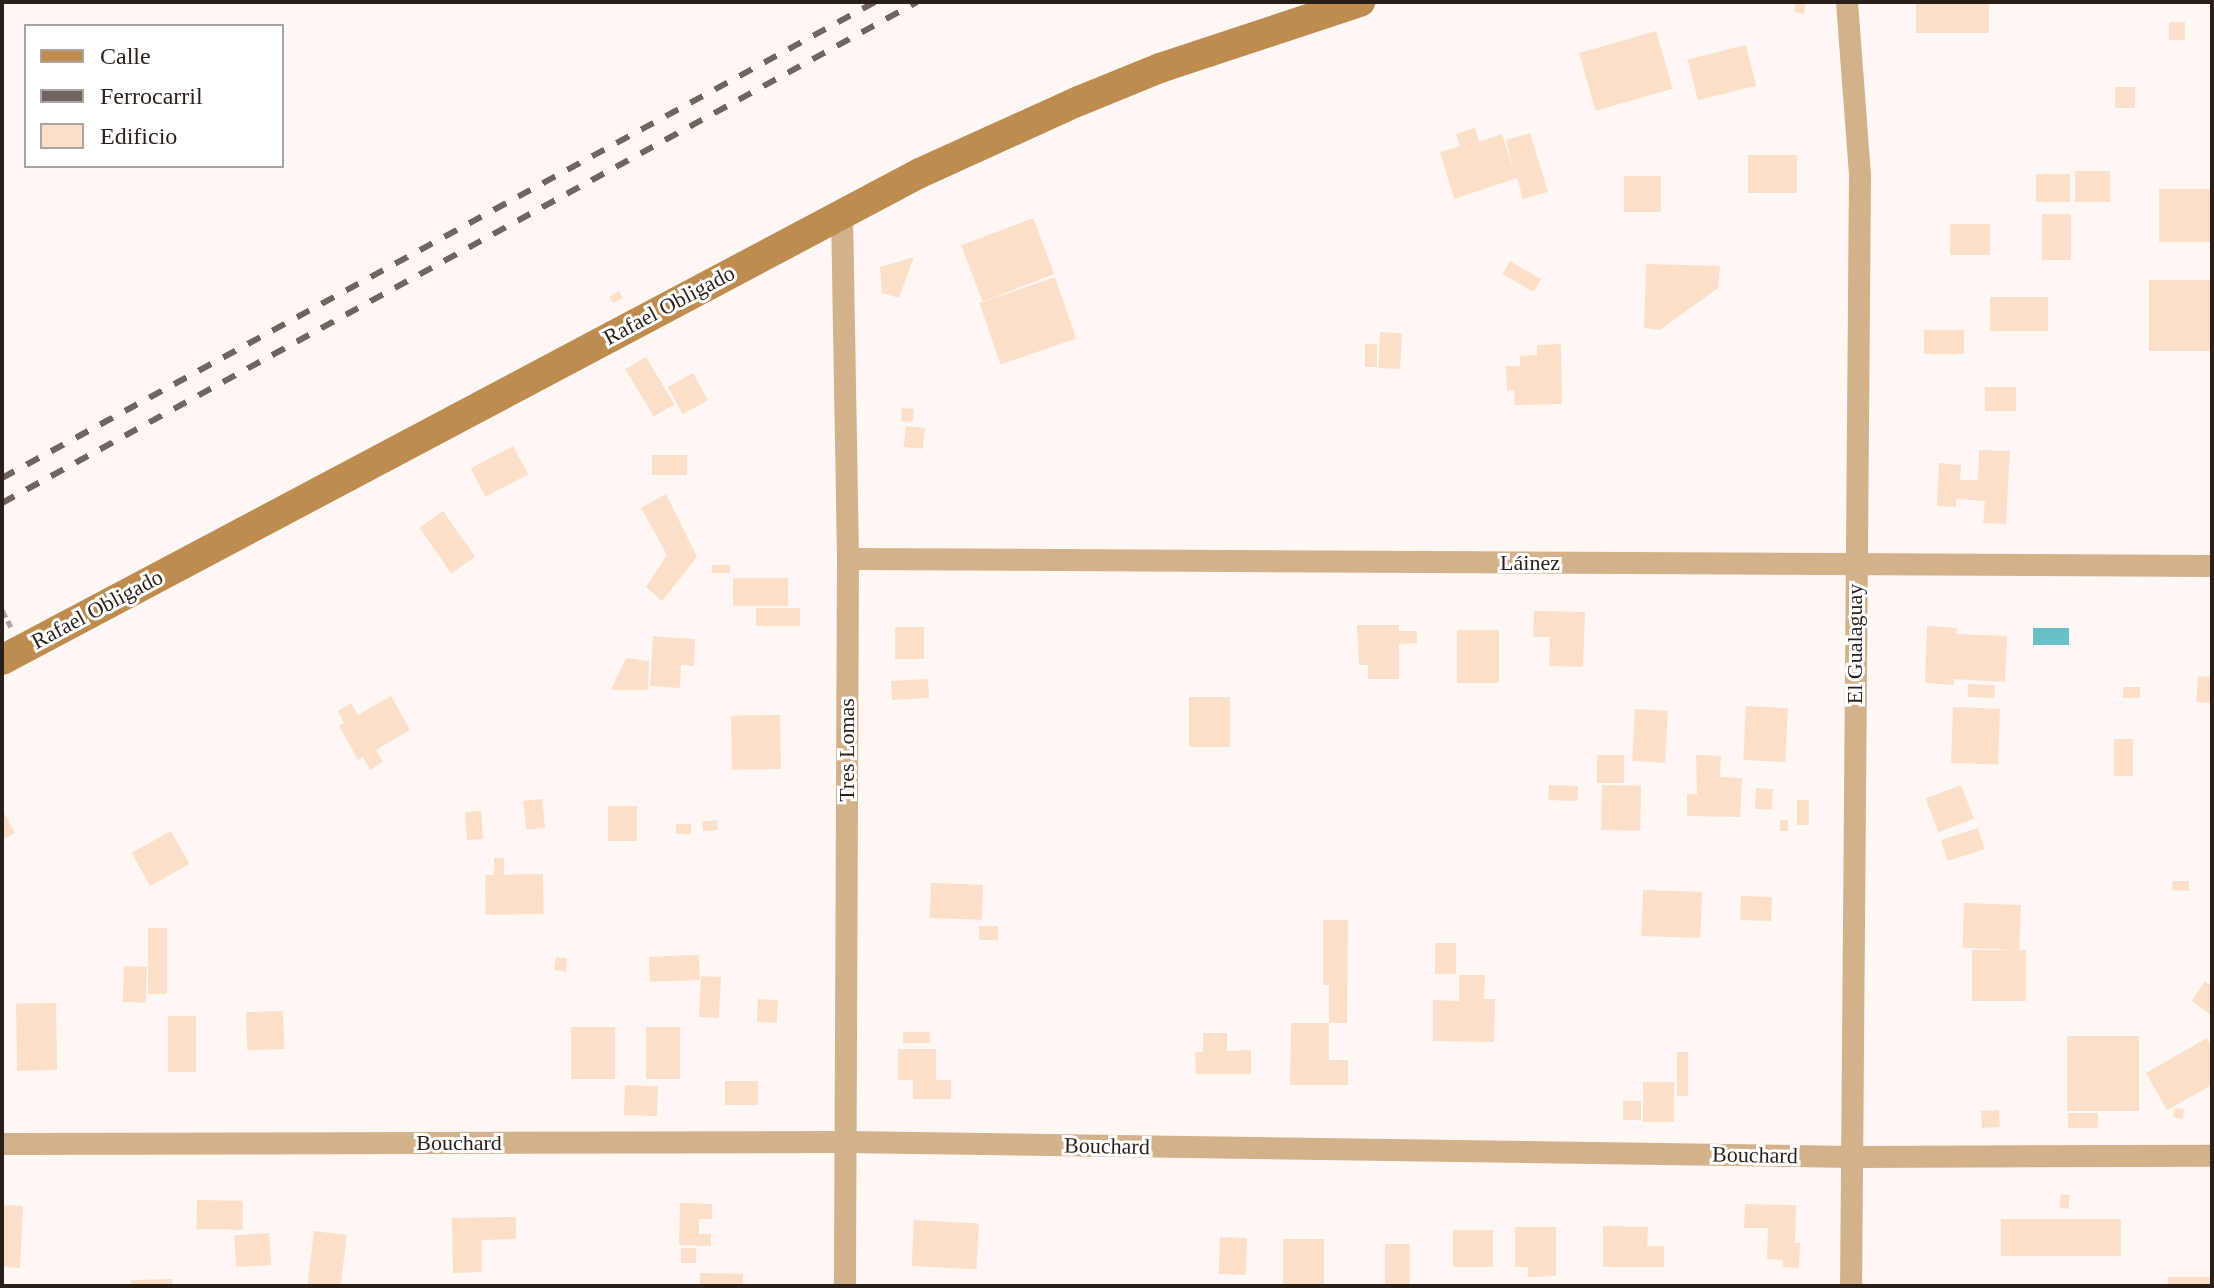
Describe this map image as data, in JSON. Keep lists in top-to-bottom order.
{
  "streets": {
    "street": [
      "Rafael Obligado",
      "Láinez",
      "El Gualaguay",
      "Tres Lomas",
      "Bouchard"
    ]
  },
  "crossings": [
    ["Rafael Obligado", "Tres Lomas"],
    ["Láinez", "El Gualaguay"],
    ["Láinez", "Tres Lomas"],
    ["El Gualaguay", "Bouchard"],
    ["Tres Lomas", "Bouchard"]
  ],
  "legend": ["Calle", "Ferrocarril", "Edificio"]
}
